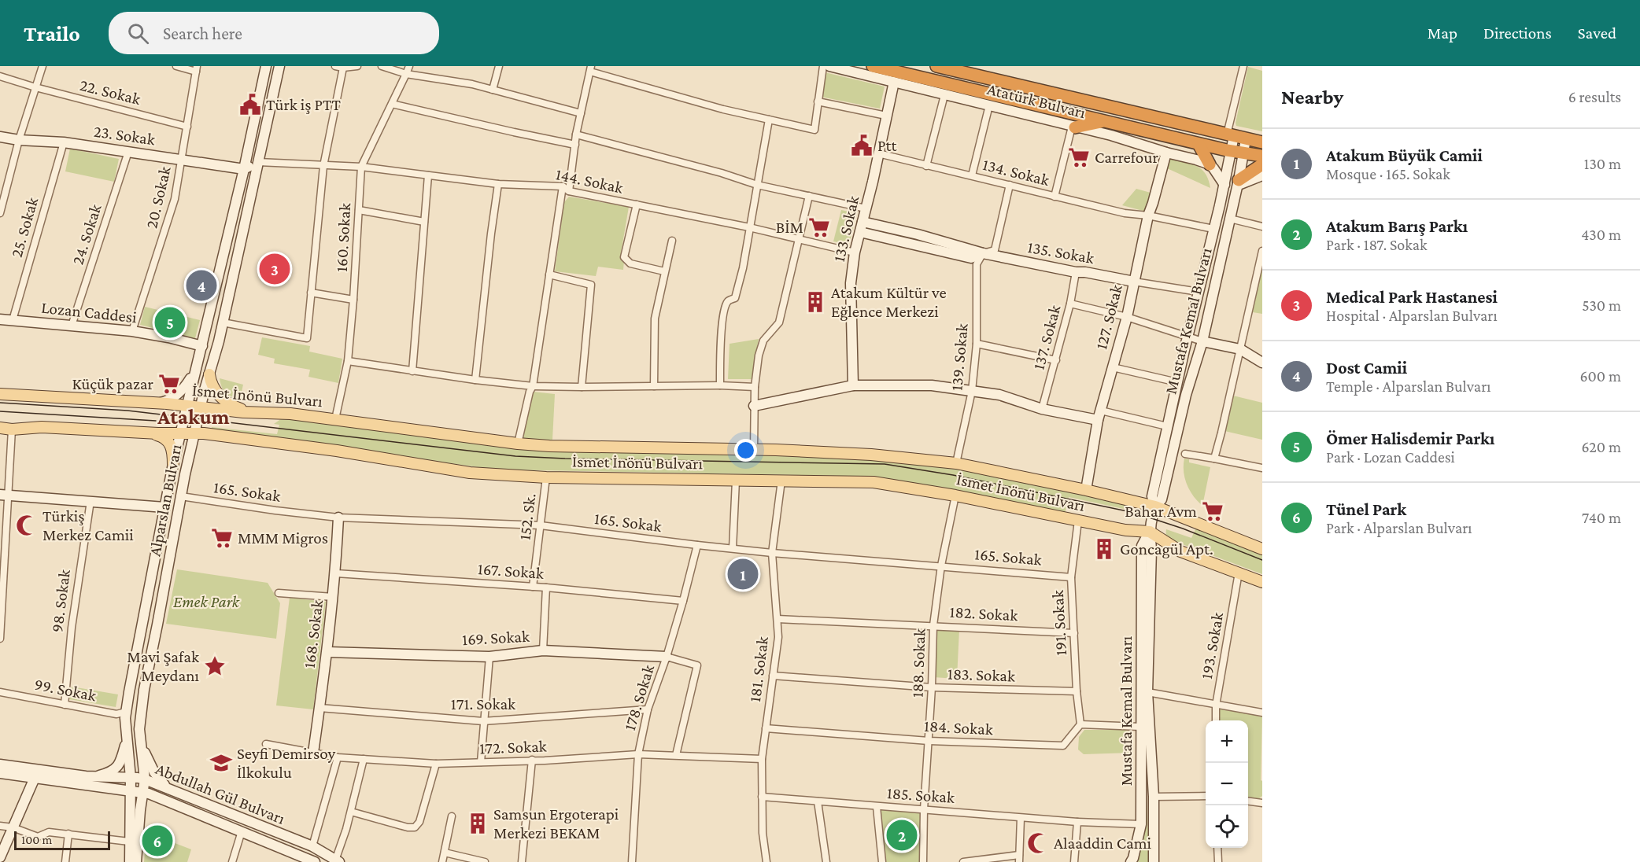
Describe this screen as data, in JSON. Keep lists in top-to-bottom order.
{
  "streets": {
    "highway": ["Atatürk Bulvarı"],
    "main road": [
      "23. Sokak",
      "133. Sokak",
      "135. Sokak",
      "Lozan Caddesi",
      "127. Sokak",
      "Mustafa Kemal Bulvarı",
      "İsmet İnönü Bulvarı",
      "Alparslan Bulvarı",
      "168. Sokak",
      "169. Sokak",
      "Abdullah Gül Bulvarı"
    ],
    "street": [
      "22. Sokak",
      "134. Sokak",
      "144. Sokak",
      "20. Sokak",
      "25. Sokak",
      "24. Sokak",
      "160. Sokak",
      "137. Sokak",
      "139. Sokak",
      "165. Sokak",
      "152. Sk.",
      "167. Sokak",
      "98. Sokak",
      "182. Sokak",
      "191. Sokak",
      "193. Sokak",
      "188. Sokak",
      "181. Sokak",
      "183. Sokak",
      "99. Sokak",
      "178. Sokak",
      "171. Sokak",
      "184. Sokak",
      "172. Sokak",
      "185. Sokak"
    ]
  },
  "crossings": [
    ["22. Sokak", "20. Sokak"],
    ["Atatürk Bulvarı", "133. Sokak"],
    ["Atatürk Bulvarı", "127. Sokak"],
    ["Atatürk Bulvarı", "Mustafa Kemal Bulvarı"],
    ["23. Sokak", "20. Sokak"],
    ["23. Sokak", "25. Sokak"],
    ["23. Sokak", "24. Sokak"],
    ["23. Sokak", "Alparslan Bulvarı"],
    ["134. Sokak", "133. Sokak"],
    ["134. Sokak", "127. Sokak"],
    ["134. Sokak", "Mustafa Kemal Bulvarı"],
    ["144. Sokak", "133. Sokak"],
    ["144. Sokak", "160. Sokak"],
    ["144. Sokak", "Alparslan Bulvarı"],
    ["20. Sokak", "Lozan Caddesi"],
    ["25. Sokak", "Lozan Caddesi"],
    ["133. Sokak", "135. Sokak"],
    ["24. Sokak", "Lozan Caddesi"],
    ["160. Sokak", "İsmet İnönü Bulvarı"],
    ["135. Sokak", "127. Sokak"],
    ["135. Sokak", "137. Sokak"],
    ["135. Sokak", "139. Sokak"],
    ["Lozan Caddesi", "Alparslan Bulvarı"],
    ["127. Sokak", "İsmet İnönü Bulvarı"],
    ["Mustafa Kemal Bulvarı", "İsmet İnönü Bulvarı"],
    ["Mustafa Kemal Bulvarı", "185. Sokak"],
    ["139. Sokak", "İsmet İnönü Bulvarı"],
    ["İsmet İnönü Bulvarı", "Alparslan Bulvarı"],
    ["İsmet İnönü Bulvarı", "152. Sk."],
    ["İsmet İnönü Bulvarı", "191. Sokak"],
    ["İsmet İnönü Bulvarı", "193. Sokak"],
    ["İsmet İnönü Bulvarı", "188. Sokak"],
    ["İsmet İnönü Bulvarı", "181. Sokak"],
    ["165. Sokak", "Alparslan Bulvarı"],
    ["165. Sokak", "152. Sk."],
    ["165. Sokak", "191. Sokak"],
    ["165. Sokak", "168. Sokak"],
    ["165. Sokak", "188. Sokak"],
    ["165. Sokak", "181. Sokak"],
    ["165. Sokak", "178. Sokak"],
    ["Alparslan Bulvarı", "99. Sokak"],
    ["Alparslan Bulvarı", "Abdullah Gül Bulvarı"],
    ["152. Sk.", "167. Sokak"],
    ["167. Sokak", "168. Sokak"],
    ["167. Sokak", "178. Sokak"],
    ["98. Sokak", "99. Sokak"],
    ["182. Sokak", "191. Sokak"],
    ["182. Sokak", "188. Sokak"],
    ["182. Sokak", "181. Sokak"],
    ["191. Sokak", "183. Sokak"],
    ["191. Sokak", "184. Sokak"],
    ["168. Sokak", "169. Sokak"],
    ["168. Sokak", "171. Sokak"],
    ["168. Sokak", "172. Sokak"],
    ["169. Sokak", "178. Sokak"],
    ["188. Sokak", "183. Sokak"],
    ["188. Sokak", "184. Sokak"],
    ["188. Sokak", "185. Sokak"],
    ["181. Sokak", "183. Sokak"],
    ["181. Sokak", "184. Sokak"],
    ["181. Sokak", "172. Sokak"],
    ["181. Sokak", "185. Sokak"],
    ["178. Sokak", "171. Sokak"],
    ["178. Sokak", "172. Sokak"]
  ],
  "districts": ["Atakum"],
  "parks": ["Emek Park"],
  "places": {
    "public building": ["Türk iş PTT", "Ptt"],
    "supermarket": [
      "Carrefour",
      "BİM",
      "Küçük pazar",
      "Bahar Avm",
      "MMM Migros"
    ],
    "building": ["Atakum Kültür ve Eğlence Merkezi", "Goncagül Apt.", "Samsun Ergoterapi Merkezi BEKAM"],
    "mosque": ["Türkiş Merkez Camii", "Alaaddin Cami"],
    "place": ["Mavi Şafak Meydanı"],
    "school or university": ["Seyfi Demirsoy İlkokulu"]
  },
  "scale_bar": "100 m",
  "page": {
    "header": "Trailo",
    "search": "Search here",
    "nav": ["Map", "Directions", "Saved"],
    "heading": ["Nearby", "6 results"],
    "list": [
      {
        "mark": "1",
        "name": "Atakum Büyük Camii",
        "note": "Mosque · 165. Sokak",
        "value": "130 m"
      },
      {
        "mark": "2",
        "name": "Atakum Barış Parkı",
        "note": "Park · 187. Sokak",
        "value": "430 m"
      },
      {
        "mark": "3",
        "name": "Medical Park Hastanesi",
        "note": "Hospital · Alparslan Bulvarı",
        "value": "530 m"
      },
      {
        "mark": "4",
        "name": "Dost Camii",
        "note": "Temple · Alparslan Bulvarı",
        "value": "600 m"
      },
      {
        "mark": "5",
        "name": "Ömer Halisdemir Parkı",
        "note": "Park · Lozan Caddesi",
        "value": "620 m"
      },
      {
        "mark": "6",
        "name": "Tünel Park",
        "note": "Park · Alparslan Bulvarı",
        "value": "740 m"
      }
    ],
    "pins": [
      "3",
      "4",
      "5",
      "1",
      "2",
      "6"
    ],
    "map_buttons": ["+", "−"],
    "scale": "100 m"
  }
}
